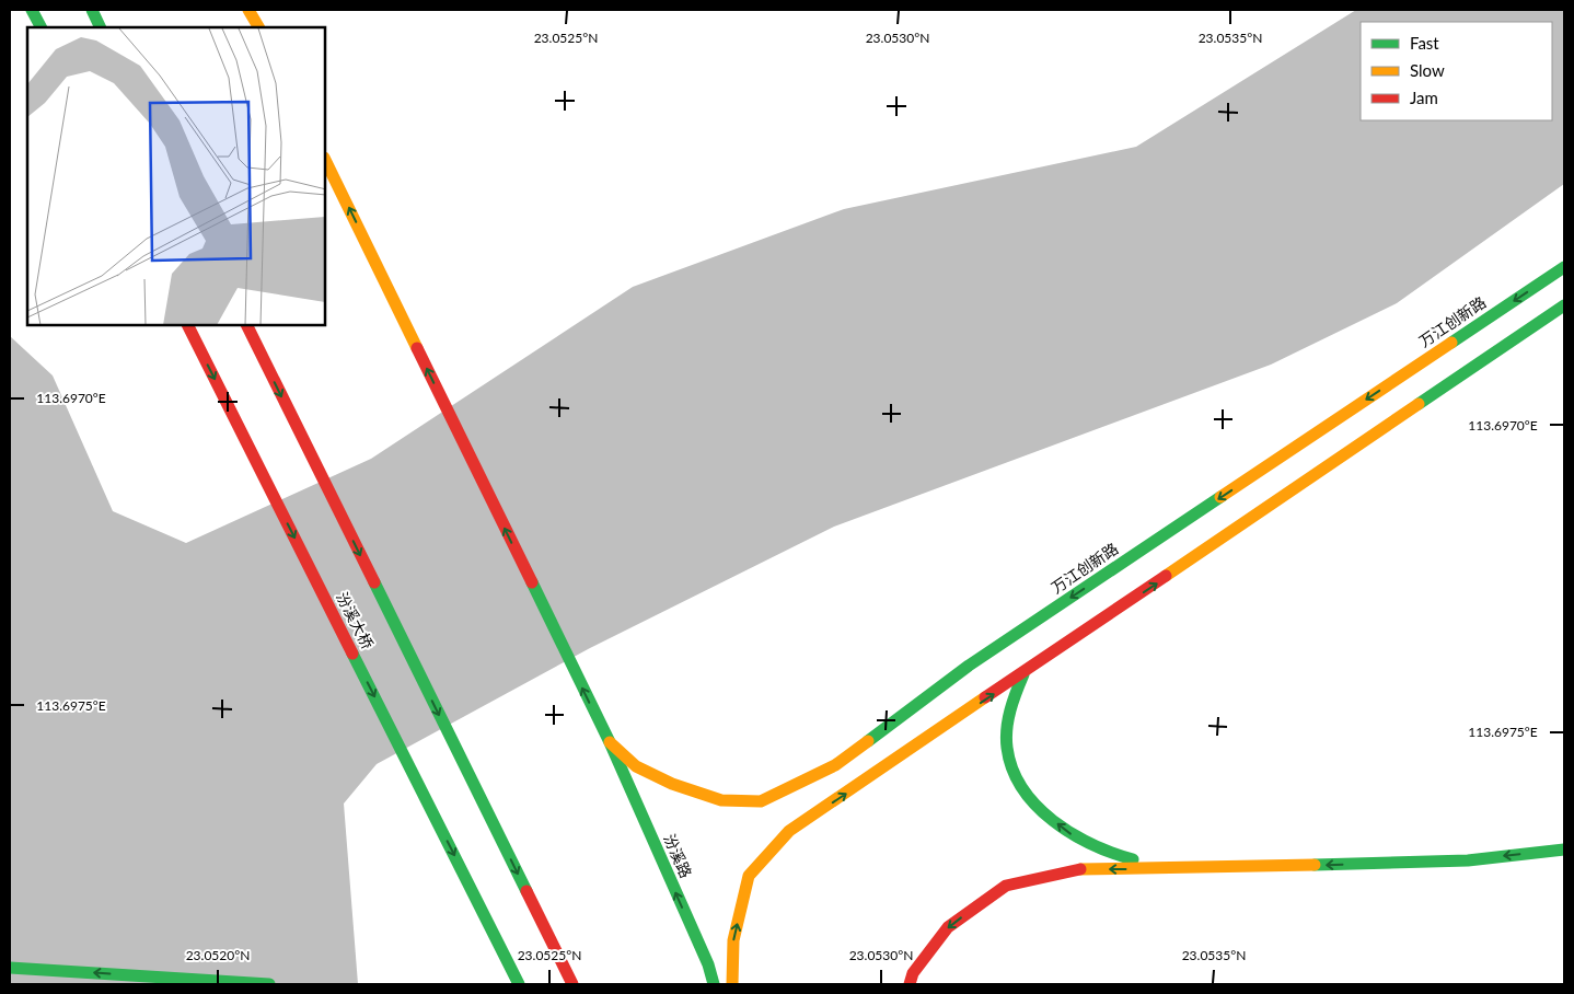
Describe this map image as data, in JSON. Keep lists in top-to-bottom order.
{
  "streets": {
    "main road": ["万江创新路", "汾溪大桥", "汾溪路"]
  },
  "crossings": [
    ["万江创新路", "汾溪路"]
  ],
  "one_way": ["汾溪路"],
  "legend": ["Fast", "Slow", "Jam"],
  "coordinates": [
    "23.0525°N",
    "23.0530°N",
    "23.0535°N",
    "113.6970°E",
    "113.6975°E",
    "23.0520°N"
  ]
}
